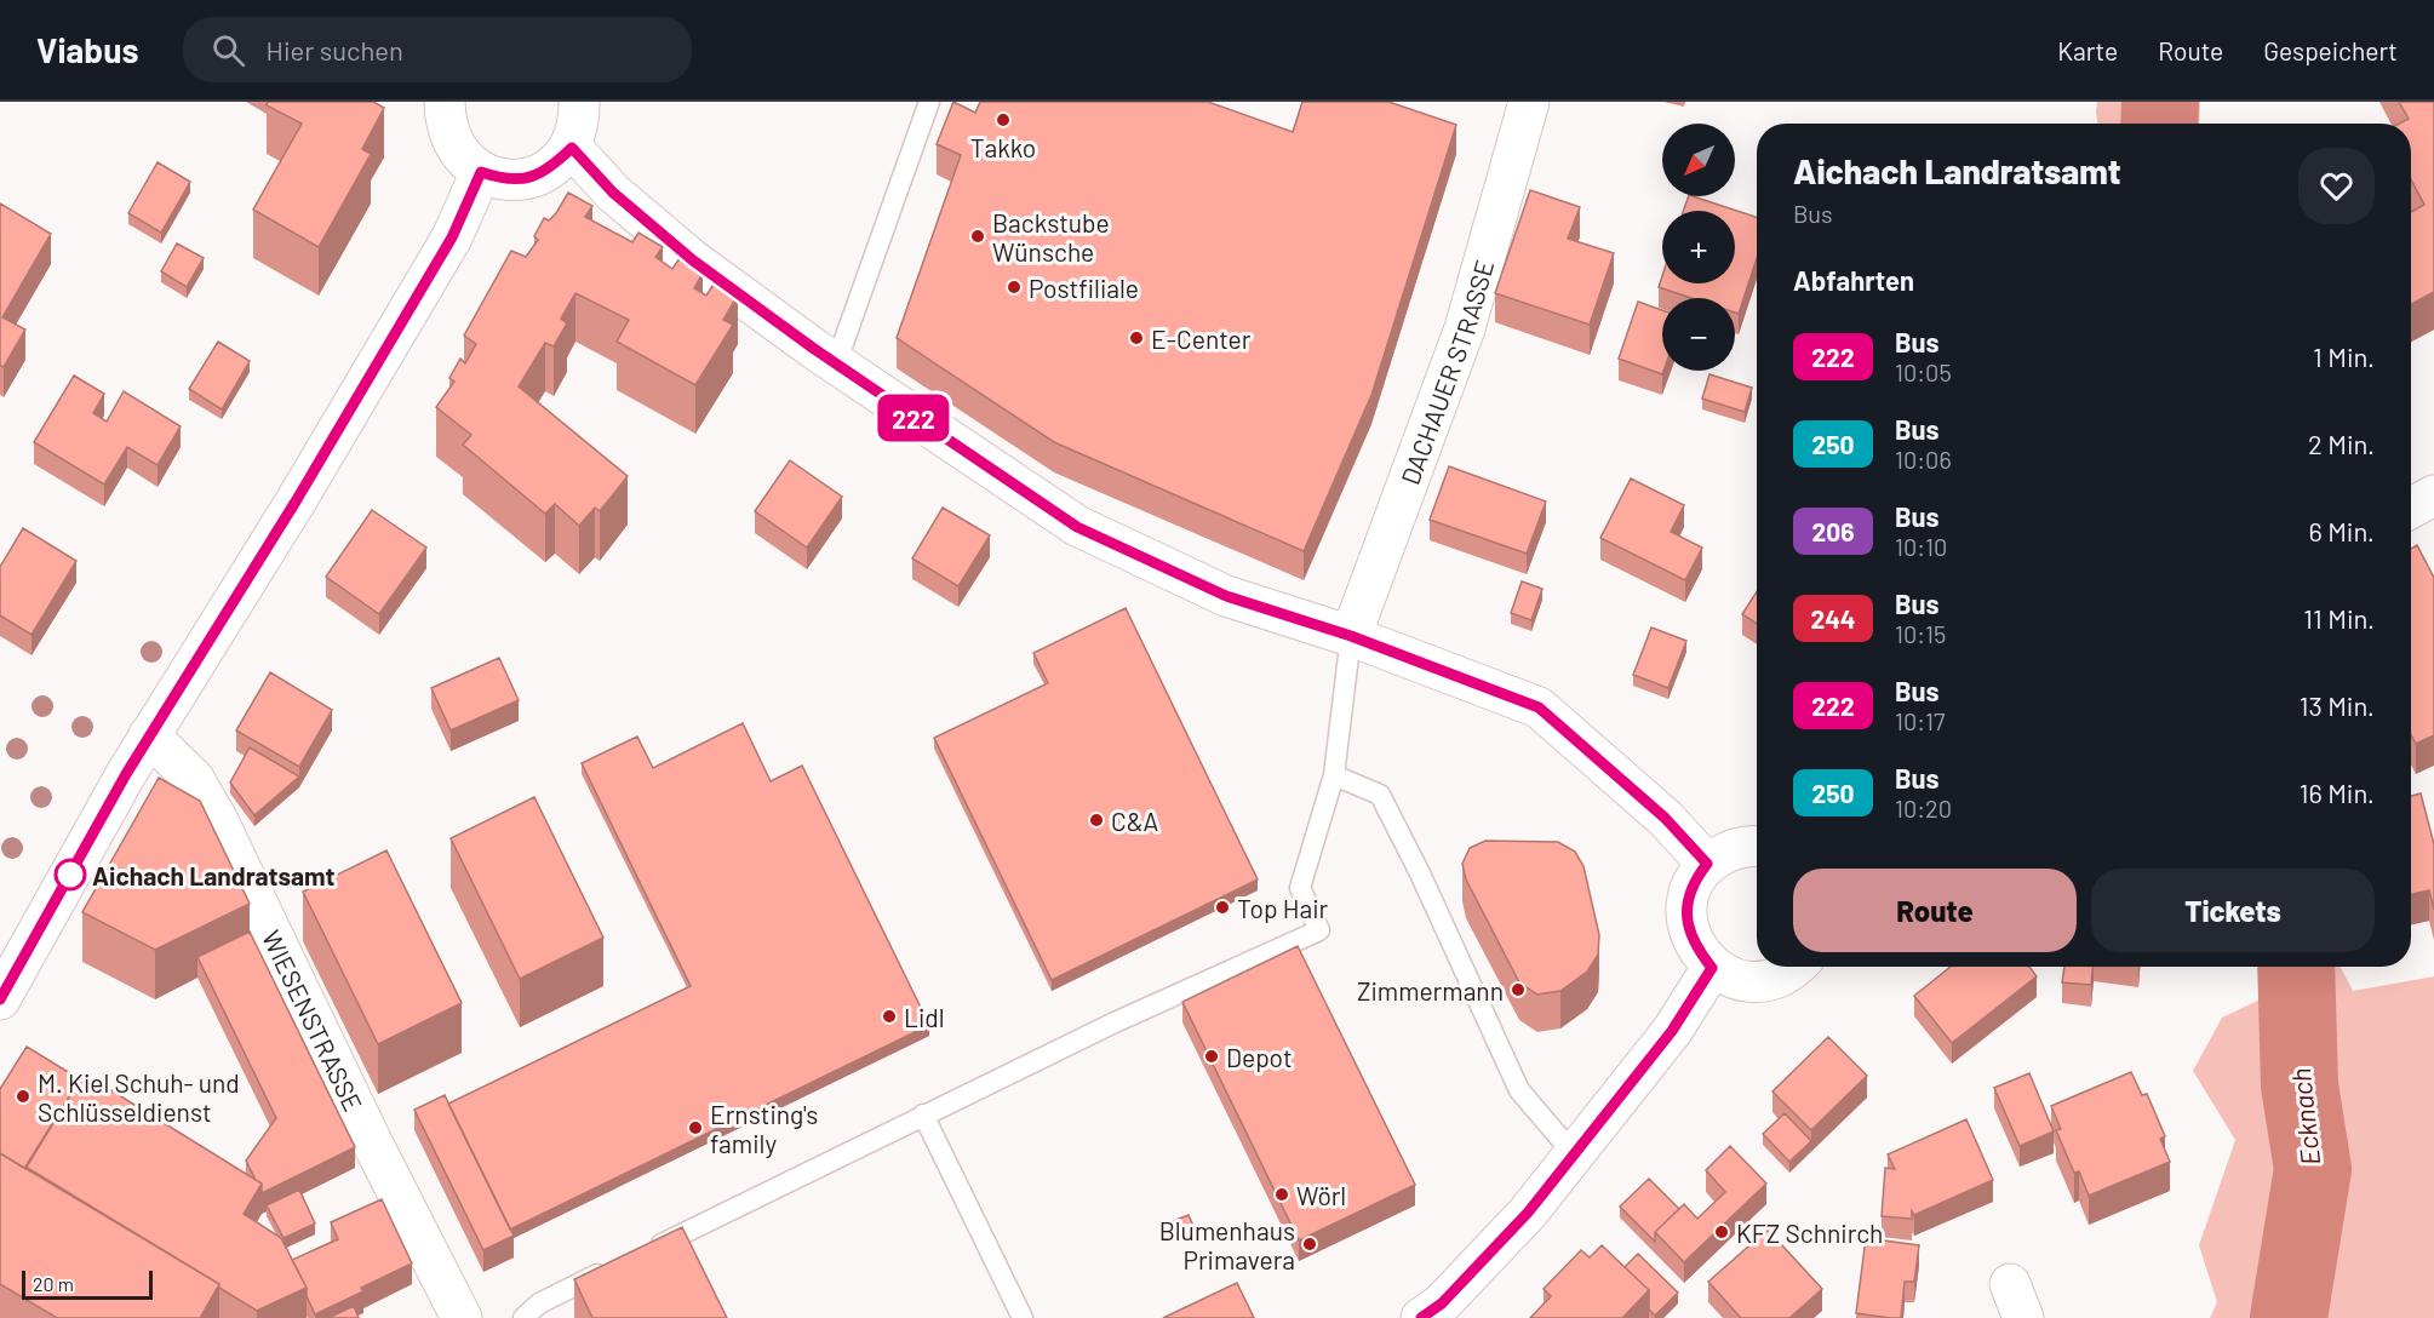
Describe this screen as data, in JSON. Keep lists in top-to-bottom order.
{
  "streets": {
    "street": ["DACHAUER STRASSE", "WIESENSTRASSE"]
  },
  "water": ["Ecknach"],
  "places": [
    "Takko",
    "Backstube Wünsche",
    "Postfiliale",
    "E-Center",
    "C&A",
    "Aichach Landratsamt",
    "Top Hair",
    "Zimmermann",
    "Lidl",
    "Depot",
    "M. Kiel Schuh- und Schlüsseldienst",
    "Ernsting's family",
    "Wörl",
    "KFZ Schnirch",
    "Blumenhaus Primavera"
  ],
  "lines": ["bus line 222"],
  "scale_bar": "20 m",
  "north": "bottom left",
  "page": {
    "header": "Viabus",
    "search": "Hier suchen",
    "nav": ["Karte", "Route", "Gespeichert"],
    "on_map": "222",
    "map_buttons": ["+", "−"],
    "heading": [
      ["Aichach Landratsamt", "Bus"],
      "Abfahrten"
    ],
    "list": [
      {
        "mark": "222",
        "name": "Bus",
        "note": "10:05",
        "value": "1 Min."
      },
      {
        "mark": "250",
        "name": "Bus",
        "note": "10:06",
        "value": "2 Min."
      },
      {
        "mark": "206",
        "name": "Bus",
        "note": "10:10",
        "value": "6 Min."
      },
      {
        "mark": "244",
        "name": "Bus",
        "note": "10:15",
        "value": "11 Min."
      },
      {
        "mark": "222",
        "name": "Bus",
        "note": "10:17",
        "value": "13 Min."
      },
      {
        "mark": "250",
        "name": "Bus",
        "note": "10:20",
        "value": "16 Min."
      }
    ],
    "buttons": ["Route", "Tickets"],
    "scale": "20 m"
  }
}
